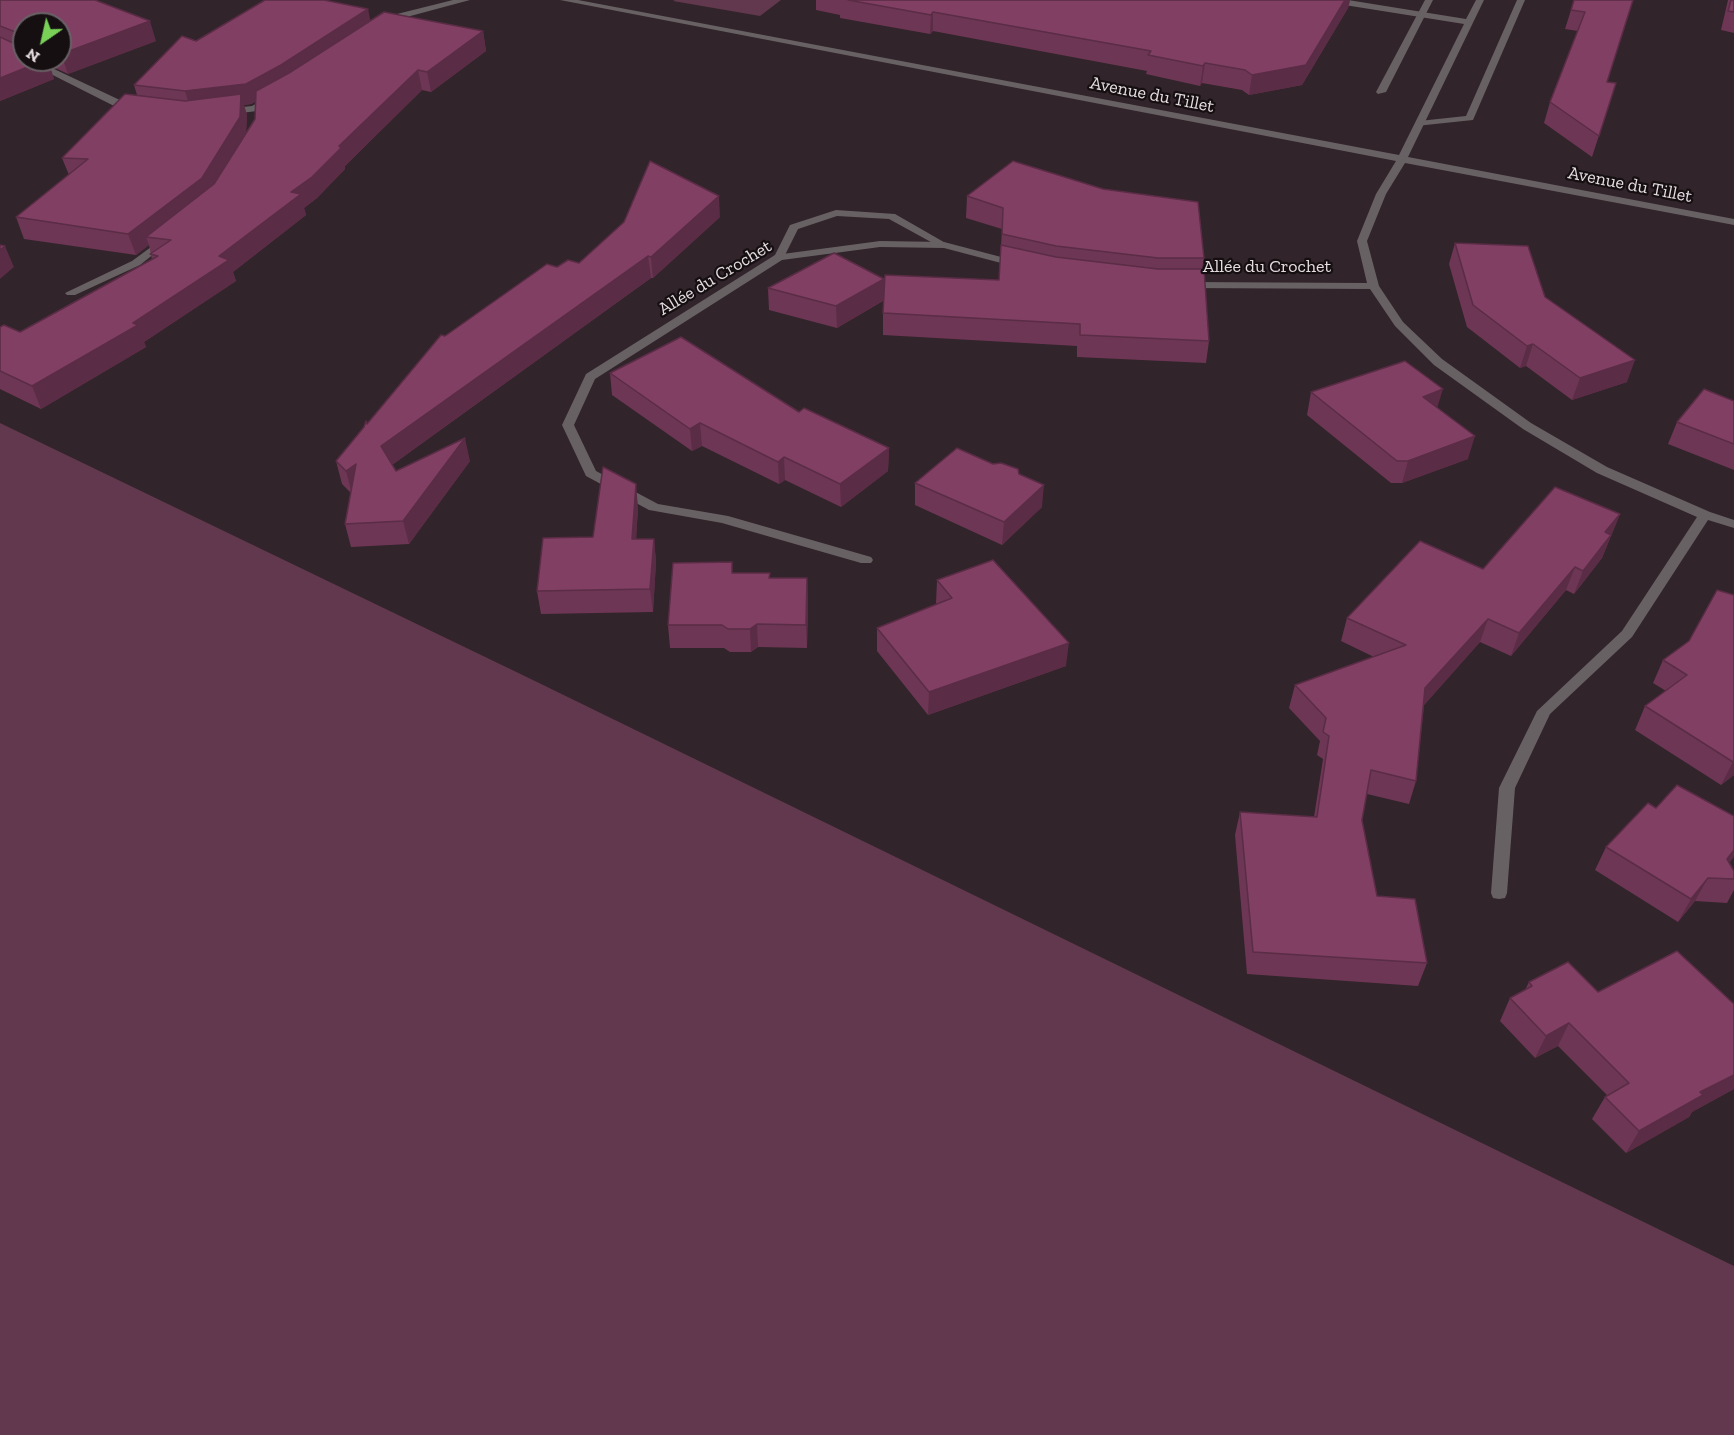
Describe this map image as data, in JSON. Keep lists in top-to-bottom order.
{
  "streets": {
    "street": ["Avenue du Tillet", "Allée du Crochet"]
  },
  "north": "bottom left"
}
